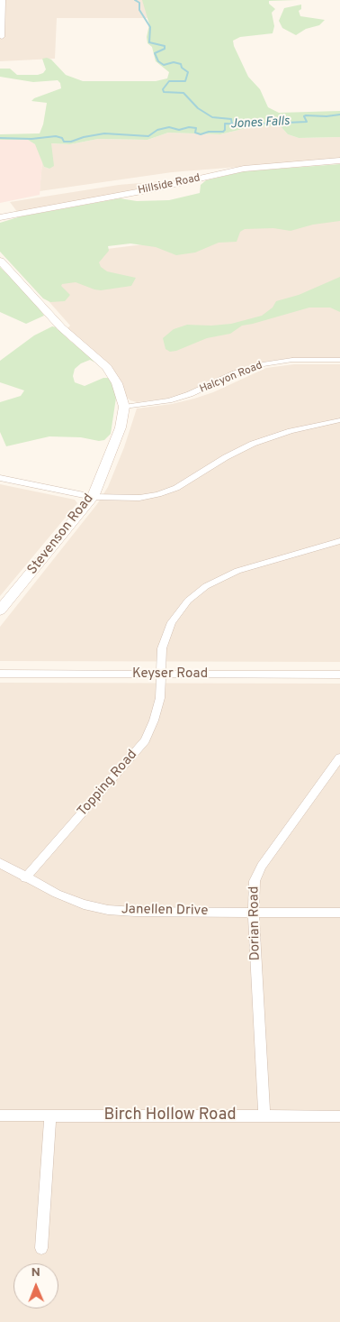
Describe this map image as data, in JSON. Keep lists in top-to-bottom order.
{
  "streets": {
    "street": [
      "Hillside Road",
      "Halcyon Road",
      "Stevenson Road",
      "Keyser Road",
      "Topping Road",
      "Janellen Drive",
      "Dorian Road",
      "Birch Hollow Road"
    ]
  },
  "crossings": [
    ["Halcyon Road", "Stevenson Road"],
    ["Keyser Road", "Topping Road"],
    ["Topping Road", "Janellen Drive"],
    ["Janellen Drive", "Dorian Road"],
    ["Dorian Road", "Birch Hollow Road"]
  ],
  "water": ["Jones Falls"],
  "north": "top"
}
